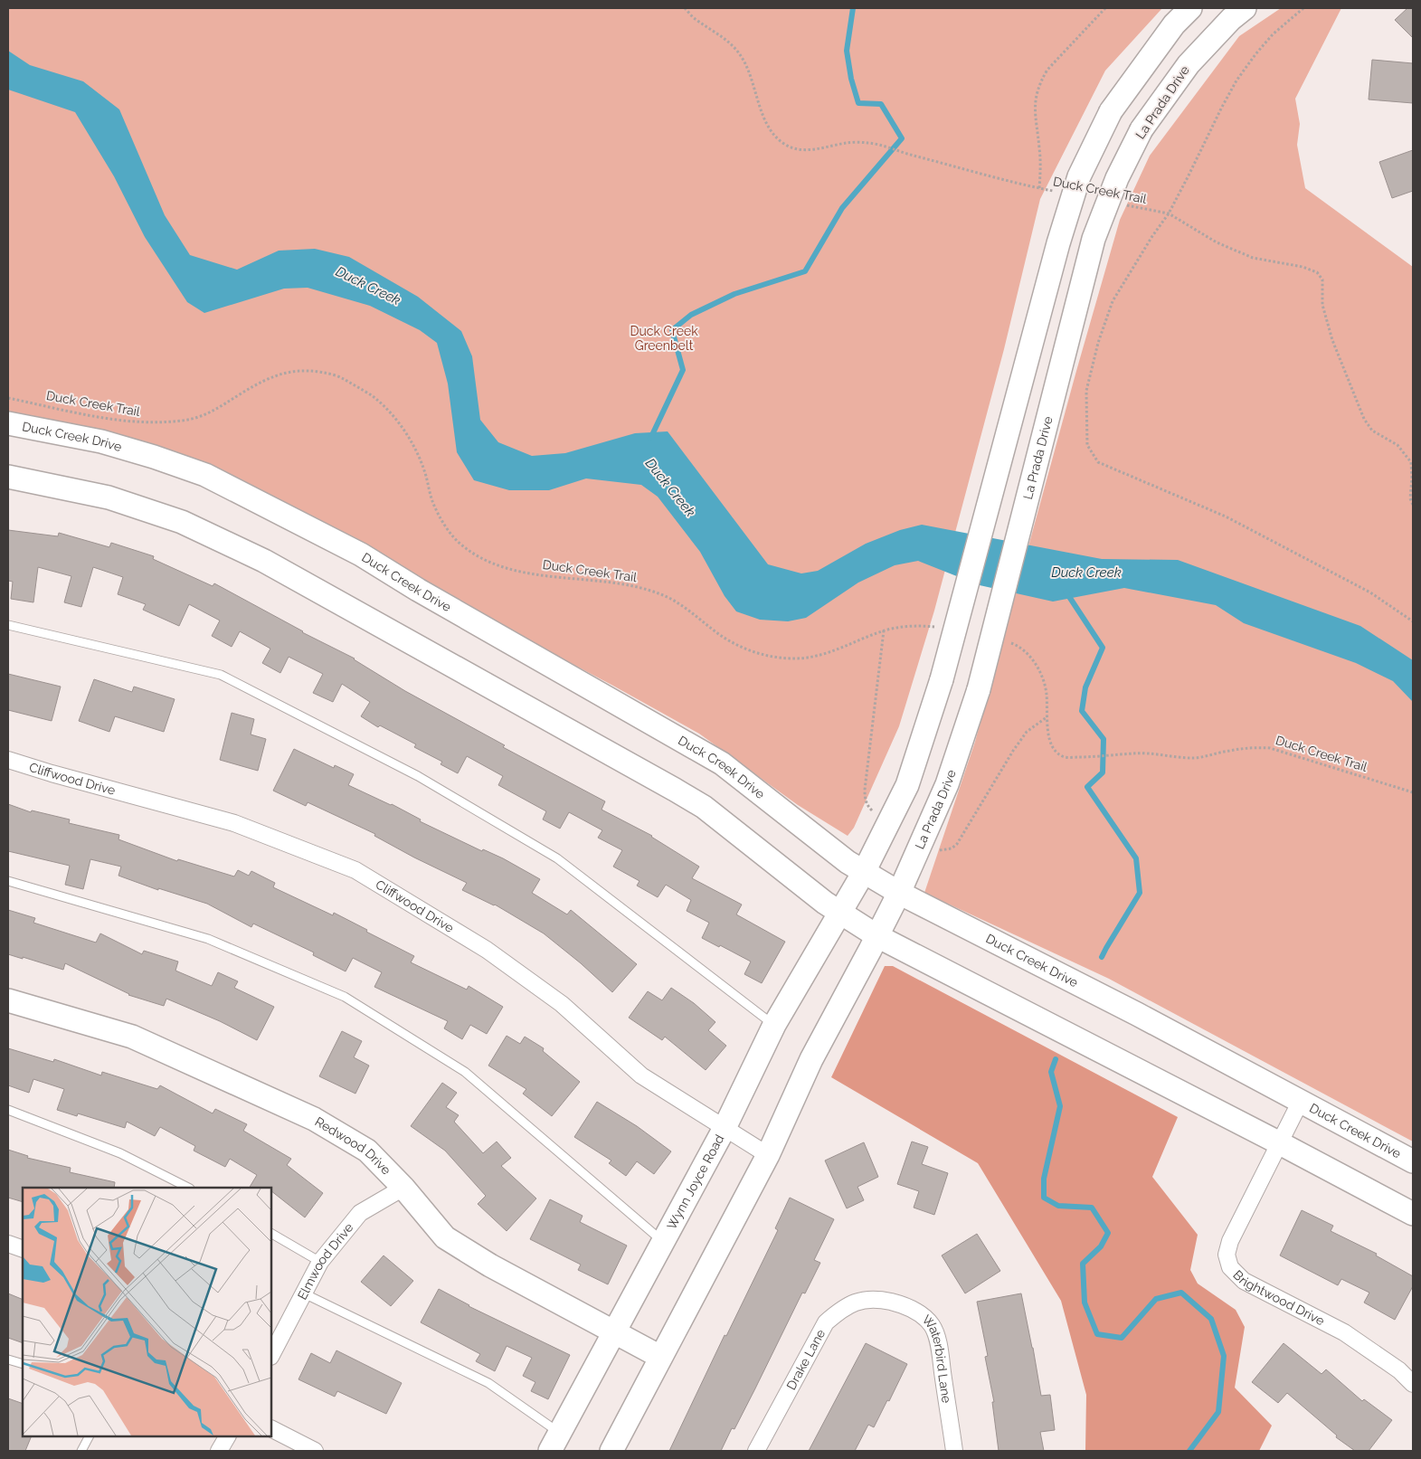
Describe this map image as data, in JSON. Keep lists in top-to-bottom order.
{
  "streets": {
    "main road": [
      "La Prada Drive",
      "Duck Creek Drive",
      "Redwood Drive",
      "Wynn Joyce Road"
    ],
    "street": [
      "Cliffwood Drive",
      "Elmwood Drive",
      "Brightwood Drive",
      "Drake Lane",
      "Waterbird Lane"
    ],
    "path": ["Duck Creek Trail"]
  },
  "crossings": [
    ["La Prada Drive", "Duck Creek Drive"],
    ["Duck Creek Drive", "Brightwood Drive"],
    ["Cliffwood Drive", "Wynn Joyce Road"],
    ["Redwood Drive", "Wynn Joyce Road"],
    ["Redwood Drive", "Elmwood Drive"],
    ["Drake Lane", "Waterbird Lane"]
  ],
  "water": ["Duck Creek"],
  "parks": ["Duck Creek Greenbelt"]
}
